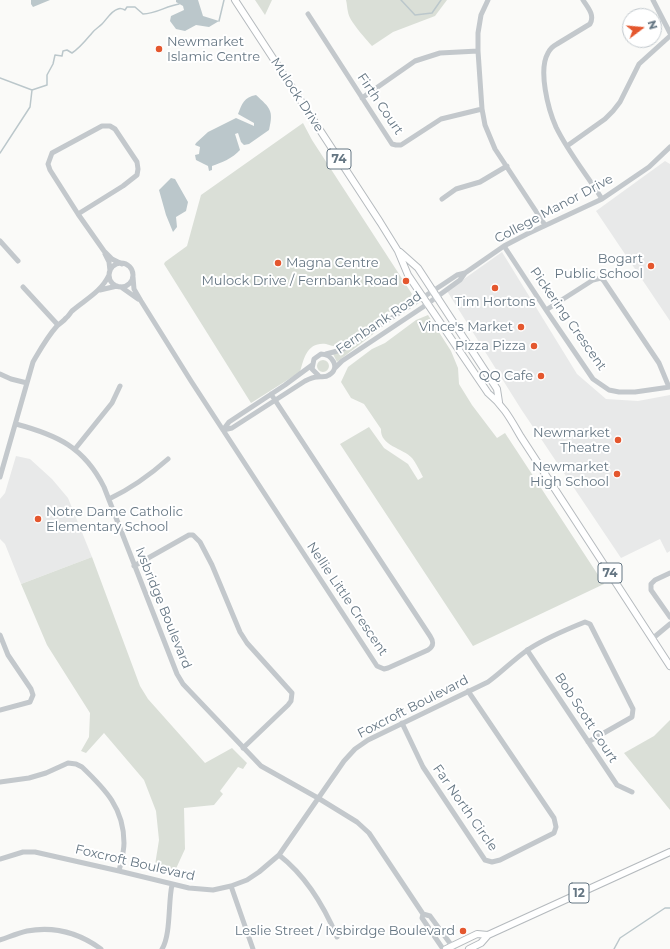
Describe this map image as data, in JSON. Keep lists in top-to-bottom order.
{
  "streets": {
    "main road": ["Mulock Drive", "74", "12"],
    "street": [
      "Firth Court",
      "College Manor Drive",
      "Pickering Crescent",
      "Fernbank Road",
      "Nellie Little Crescent",
      "Ivsbridge Boulevard",
      "Foxcroft Boulevard",
      "Bob Scott Court",
      "Far North Circle"
    ]
  },
  "crossings": [
    ["Mulock Drive", "College Manor Drive"],
    ["Mulock Drive", "Fernbank Road"],
    ["College Manor Drive", "Pickering Crescent"],
    ["College Manor Drive", "Fernbank Road"],
    ["Ivsbridge Boulevard", "Foxcroft Boulevard"],
    ["Ivsbridge Boulevard", "12"],
    ["Foxcroft Boulevard", "Bob Scott Court"],
    ["Foxcroft Boulevard", "Far North Circle"]
  ],
  "places": [
    "Newmarket Islamic Centre",
    "Magna Centre",
    "Bogart Public School",
    "Mulock Drive / Fernbank Road",
    "Tim Hortons",
    "Vince's Market",
    "Pizza Pizza",
    "QQ Cafe",
    "Newmarket Theatre",
    "Newmarket High School",
    "Notre Dame Catholic Elementary School",
    "Leslie Street / Ivsbirdge Boulevard"
  ],
  "north": "right"
}
